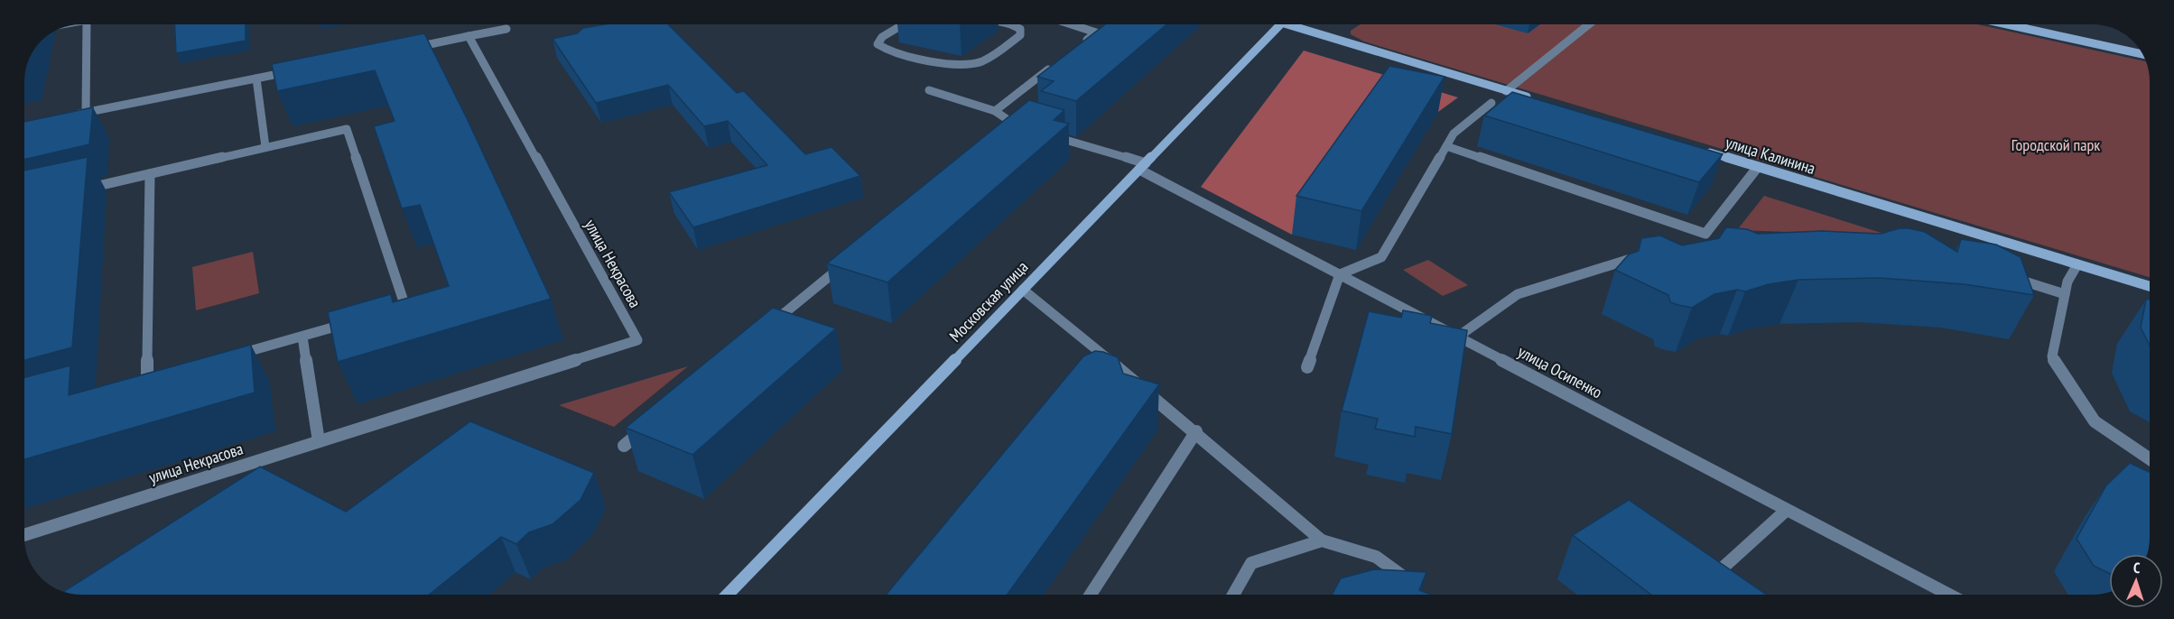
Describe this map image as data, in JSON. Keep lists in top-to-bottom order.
{
  "streets": {
    "street": [
      "улица Калинина",
      "улица Некрасова",
      "Московская улица",
      "улица Осипенко"
    ]
  },
  "crossings": [
    ["Московская улица", "улица Осипенко"]
  ],
  "parks": ["Городской парк"],
  "north": "top"
}
